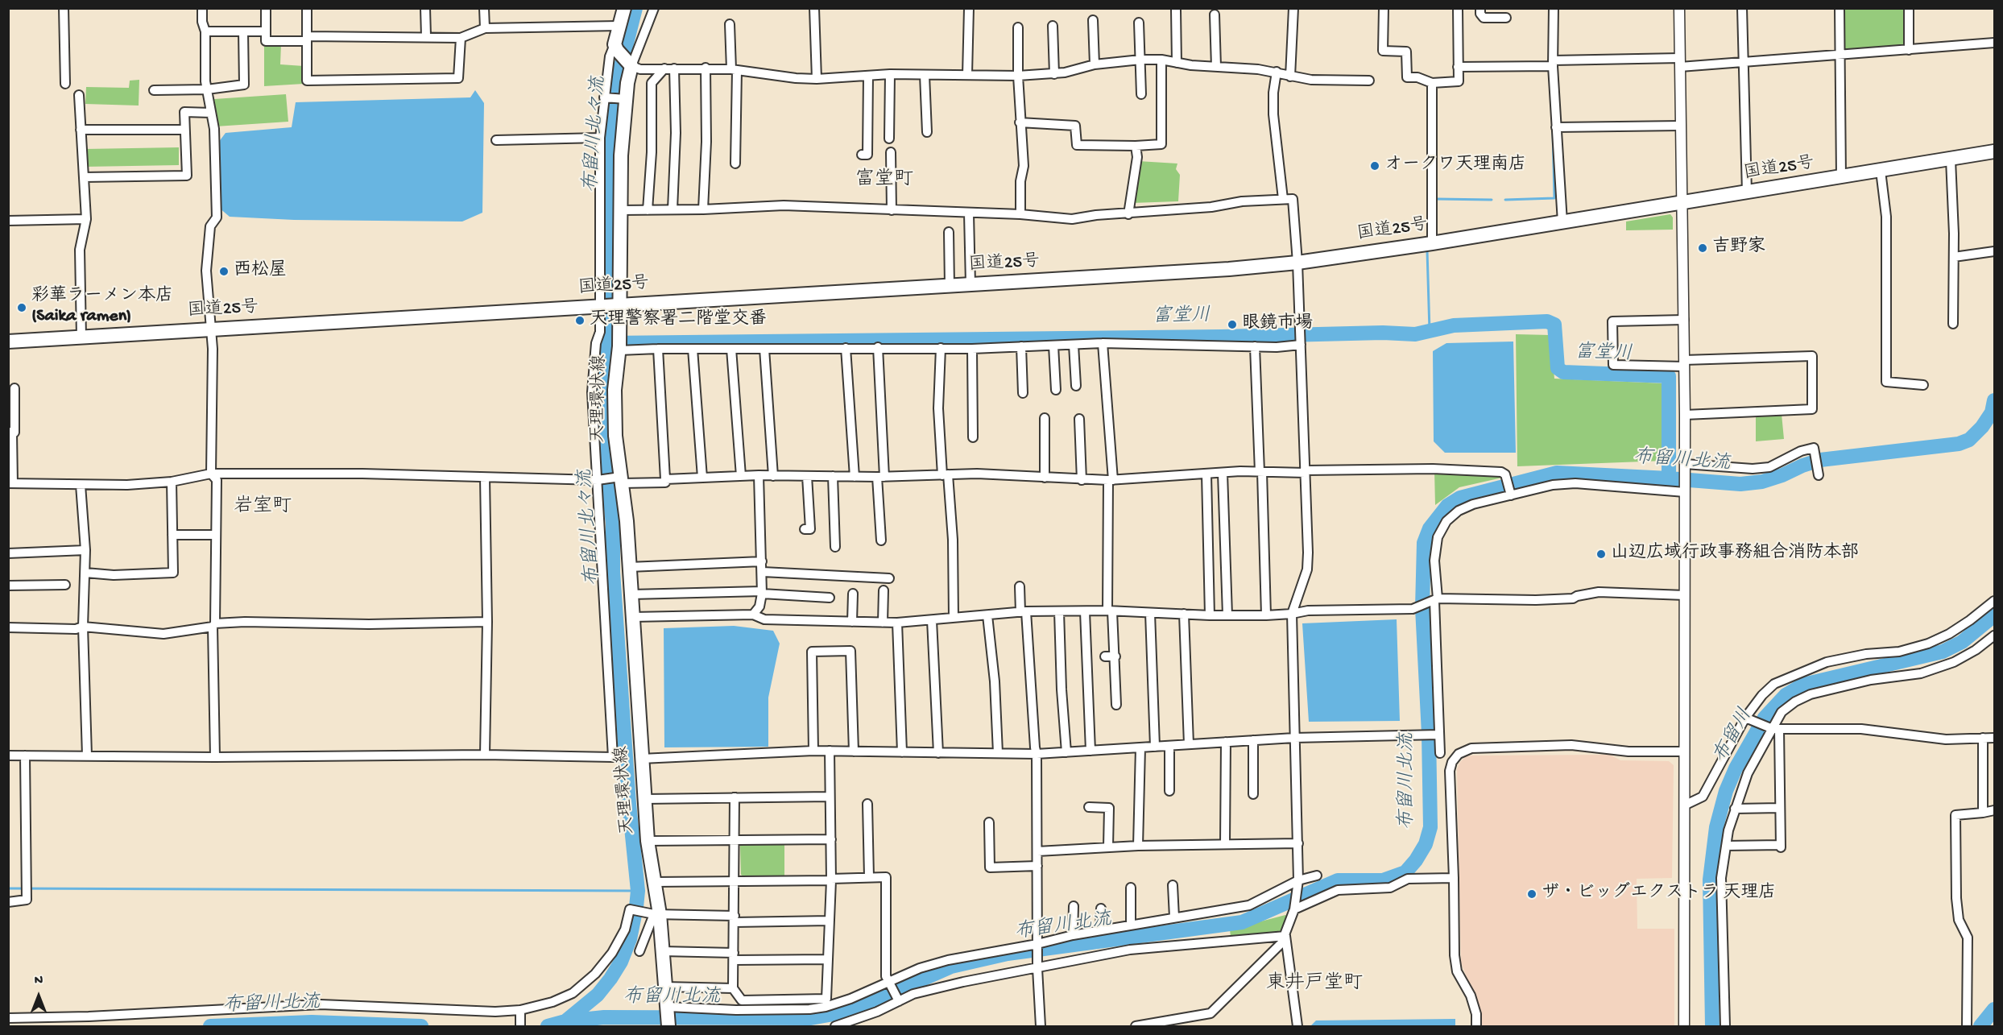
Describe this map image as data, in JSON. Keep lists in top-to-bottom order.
{
  "streets": {
    "main road": ["国道25号", "天理環状線"]
  },
  "crossings": [
    ["国道25号", "天理環状線"]
  ],
  "districts": ["富堂町", "岩室町", "東井戸堂町"],
  "water": [
    "布留川北々流",
    "富堂川",
    "布留川北流",
    "布留川"
  ],
  "places": [
    "オークワ天理南店",
    "吉野家",
    "西松屋",
    "彩華ラーメン本店 (Saika ramen)",
    "天理警察署二階堂交番",
    "眼鏡市場",
    "山辺広域行政事務組合消防本部",
    "ザ・ビッグエクストラ 天理店"
  ],
  "north": "top"
}
